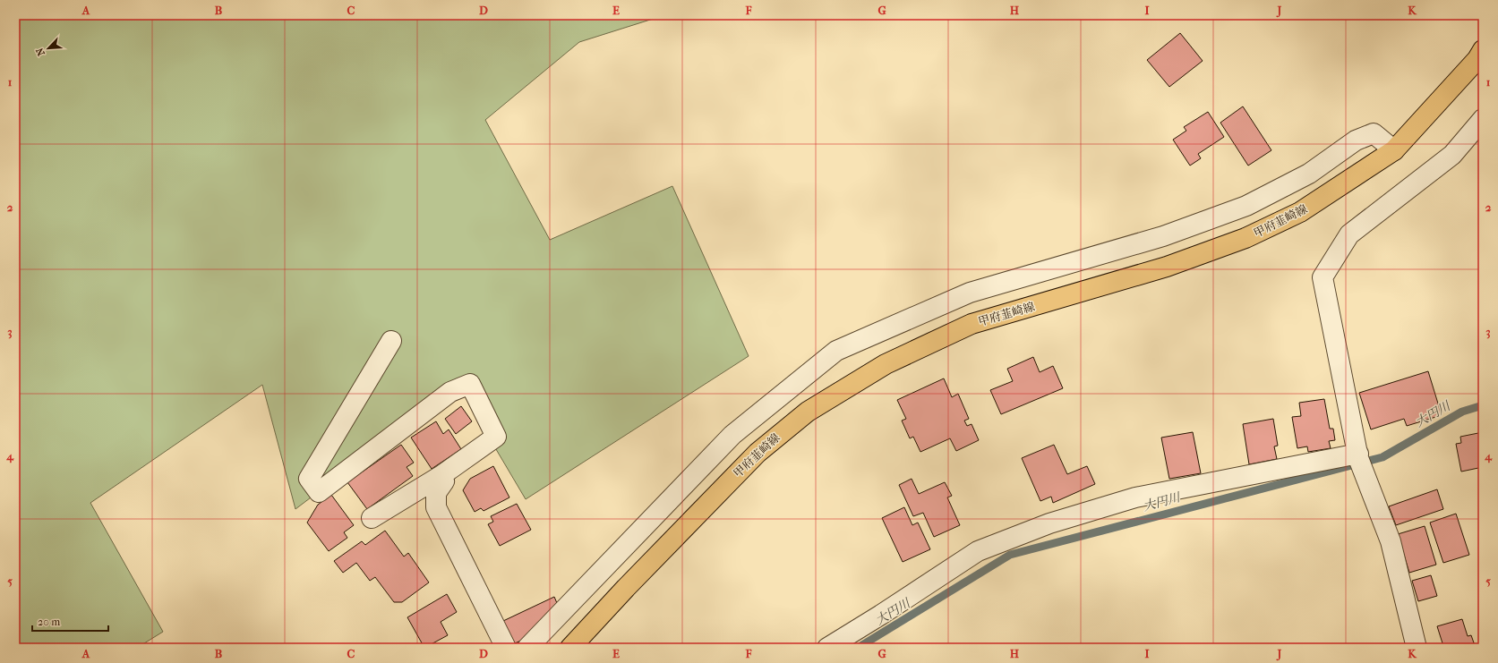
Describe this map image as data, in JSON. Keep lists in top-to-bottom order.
{
  "streets": {
    "main road": ["甲府韮崎線"]
  },
  "water": ["大円川"],
  "scale_bar": "20 m",
  "north": "bottom left",
  "grid": {
    "columns": [
      "A",
      "B",
      "C",
      "D",
      "E",
      "F",
      "G",
      "H",
      "I",
      "J",
      "K"
    ],
    "rows": [
      "1",
      "2",
      "3",
      "4",
      "5"
    ]
  }
}
